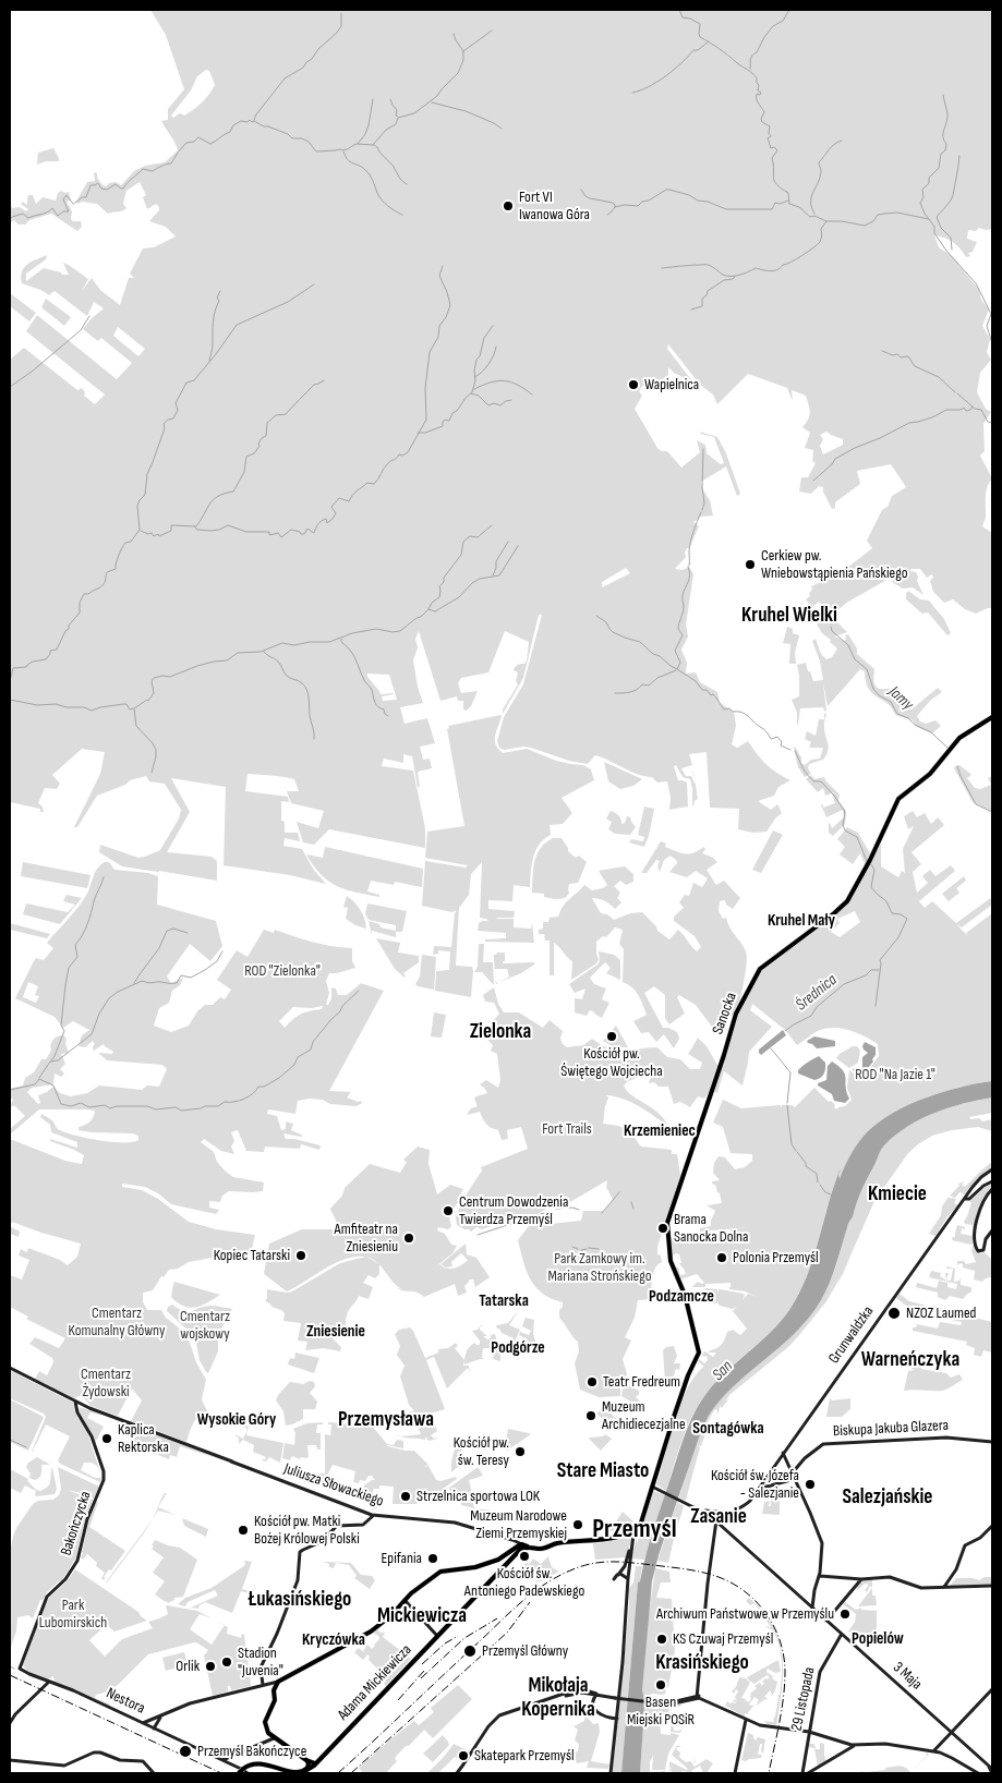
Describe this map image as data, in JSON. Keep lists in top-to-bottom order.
{
  "streets": {
    "main road": ["Sanocka", "Adama Mickiewicza"],
    "street": [
      "Grunwaldzka",
      "Biskupa Jakuba Glazera",
      "Juliusza Słowackiego",
      "Bakończycka",
      "3 Maja",
      "29 Listopada",
      "Nestora"
    ]
  },
  "crossings": [
    ["Grunwaldzka", "3 Maja"],
    ["Juliusza Słowackiego", "Bakończycka"],
    ["Juliusza Słowackiego", "Adama Mickiewicza"],
    ["Bakończycka", "Nestora"],
    ["3 Maja", "29 Listopada"]
  ],
  "districts": [
    "Kruhel Wielki",
    "Kruhel Mały",
    "Zielonka",
    "Krzemieniec",
    "Kmiecie",
    "Podzamcze",
    "Tatarska",
    "Zniesienie",
    "Podgórze",
    "Warneńczyka",
    "Wysokie Góry",
    "Przemysława",
    "Sontagówka",
    "Stare Miasto",
    "Salezjańskie",
    "Zasanie",
    "Przemyśl",
    "Łukasińskiego",
    "Mickiewicza",
    "Popielów",
    "Kryczówka",
    "Krasińskiego",
    "Mikołaja Kopernika"
  ],
  "water": ["Jamy", "Średnica", "San"],
  "parks": [
    "ROD \"Zielonka\"",
    "ROD \"Na Jazie 1\"",
    "Fort Trails",
    "Park Zamkowy im. Mariana Strońskiego",
    "Cmentarz Komunalny Główny",
    "Cmentarz wojskowy",
    "Cmentarz Żydowski",
    "Park Lubomirskich"
  ],
  "places": [
    "Fort VI Iwanowa Góra",
    "Wapielnica",
    "Cerkiew pw. Wniebowstąpienia Pańskiego",
    "Kościół pw. Świętego Wojciecha",
    "Centrum Dowodzenia Twierdza Przemyśl",
    "Brama Sanocka Dolna",
    "Amfiteatr na Zniesieniu",
    "Kopiec Tatarski",
    "Polonia Przemyśl",
    "NZOZ Laumed",
    "Teatr Fredreum",
    "Muzeum Archidiecezjalne",
    "Kaplica Rektorska",
    "Kościół pw. św. Teresy",
    "Kościół św. Józefa - Salezjanie",
    "Strzelnica sportowa LOK",
    "Muzeum Narodowe Ziemi Przemyskiej",
    "Kościół pw. Matki Bożej Królowej Polski",
    "Kościół św. Antoniego Padewskiego",
    "Epifania",
    "Archiwum Państwowe w Przemyślu",
    "KS Czuwaj Przemyśl",
    "Przemyśl Główny",
    "Stadion \"Juvenia\"",
    "Orlik",
    "Basen Miejski POSiR",
    "Przemyśl Bakończyce",
    "Skatepark Przemyśl"
  ]
}
